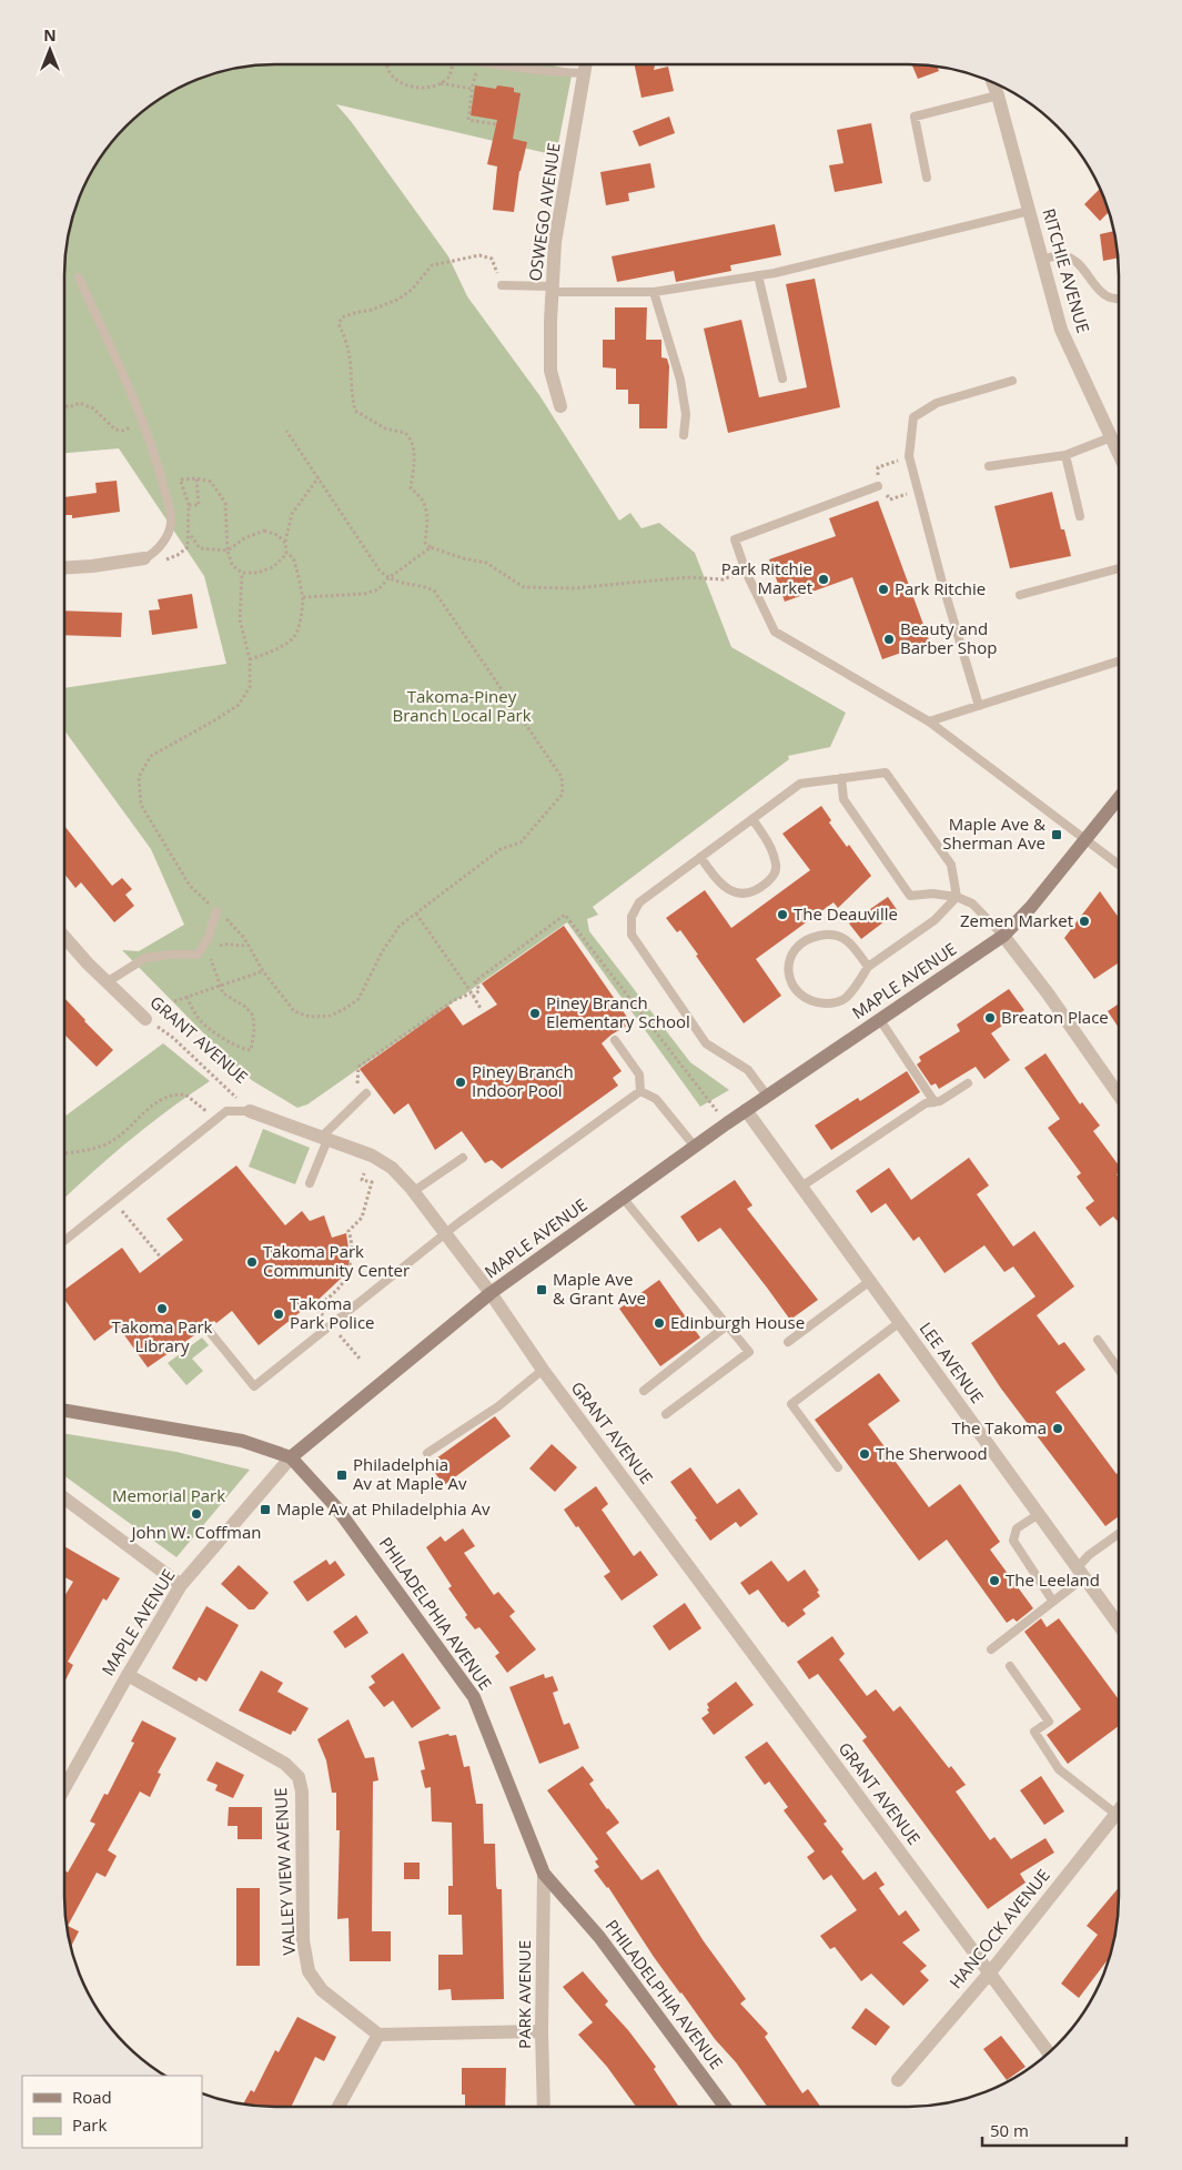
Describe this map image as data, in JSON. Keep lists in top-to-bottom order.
{
  "streets": {
    "street": [
      "OSWEGO AVENUE",
      "RITCHIE AVENUE",
      "MAPLE AVENUE",
      "GRANT AVENUE",
      "LEE AVENUE",
      "PHILADELPHIA AVENUE",
      "VALLEY VIEW AVENUE",
      "HANCOCK AVENUE",
      "PARK AVENUE"
    ]
  },
  "crossings": [
    ["MAPLE AVENUE", "GRANT AVENUE"],
    ["MAPLE AVENUE", "LEE AVENUE"],
    ["MAPLE AVENUE", "PHILADELPHIA AVENUE"],
    ["MAPLE AVENUE", "VALLEY VIEW AVENUE"],
    ["GRANT AVENUE", "HANCOCK AVENUE"],
    ["PHILADELPHIA AVENUE", "PARK AVENUE"]
  ],
  "parks": ["Takoma-Piney Branch Local Park", "Memorial Park"],
  "places": {
    "other": [
      "Park Ritchie Market",
      "Park Ritchie",
      "Beauty and Barber Shop",
      "The Deauville",
      "Zemen Market",
      "Piney Branch Elementary School",
      "Breaton Place",
      "Piney Branch Indoor Pool",
      "Takoma Park Community Center",
      "Takoma Park Library",
      "Takoma Park Police",
      "Edinburgh House",
      "The Takoma",
      "The Sherwood",
      "John W. Coffman",
      "The Leeland"
    ],
    "transit": [
      "Maple Ave & Sherman Ave",
      "Maple Ave & Grant Ave",
      "Philadelphia Av at Maple Av",
      "Maple Av at Philadelphia Av"
    ]
  },
  "legend": ["Road", "Park"],
  "scale_bar": "50 m",
  "north": "top"
}
